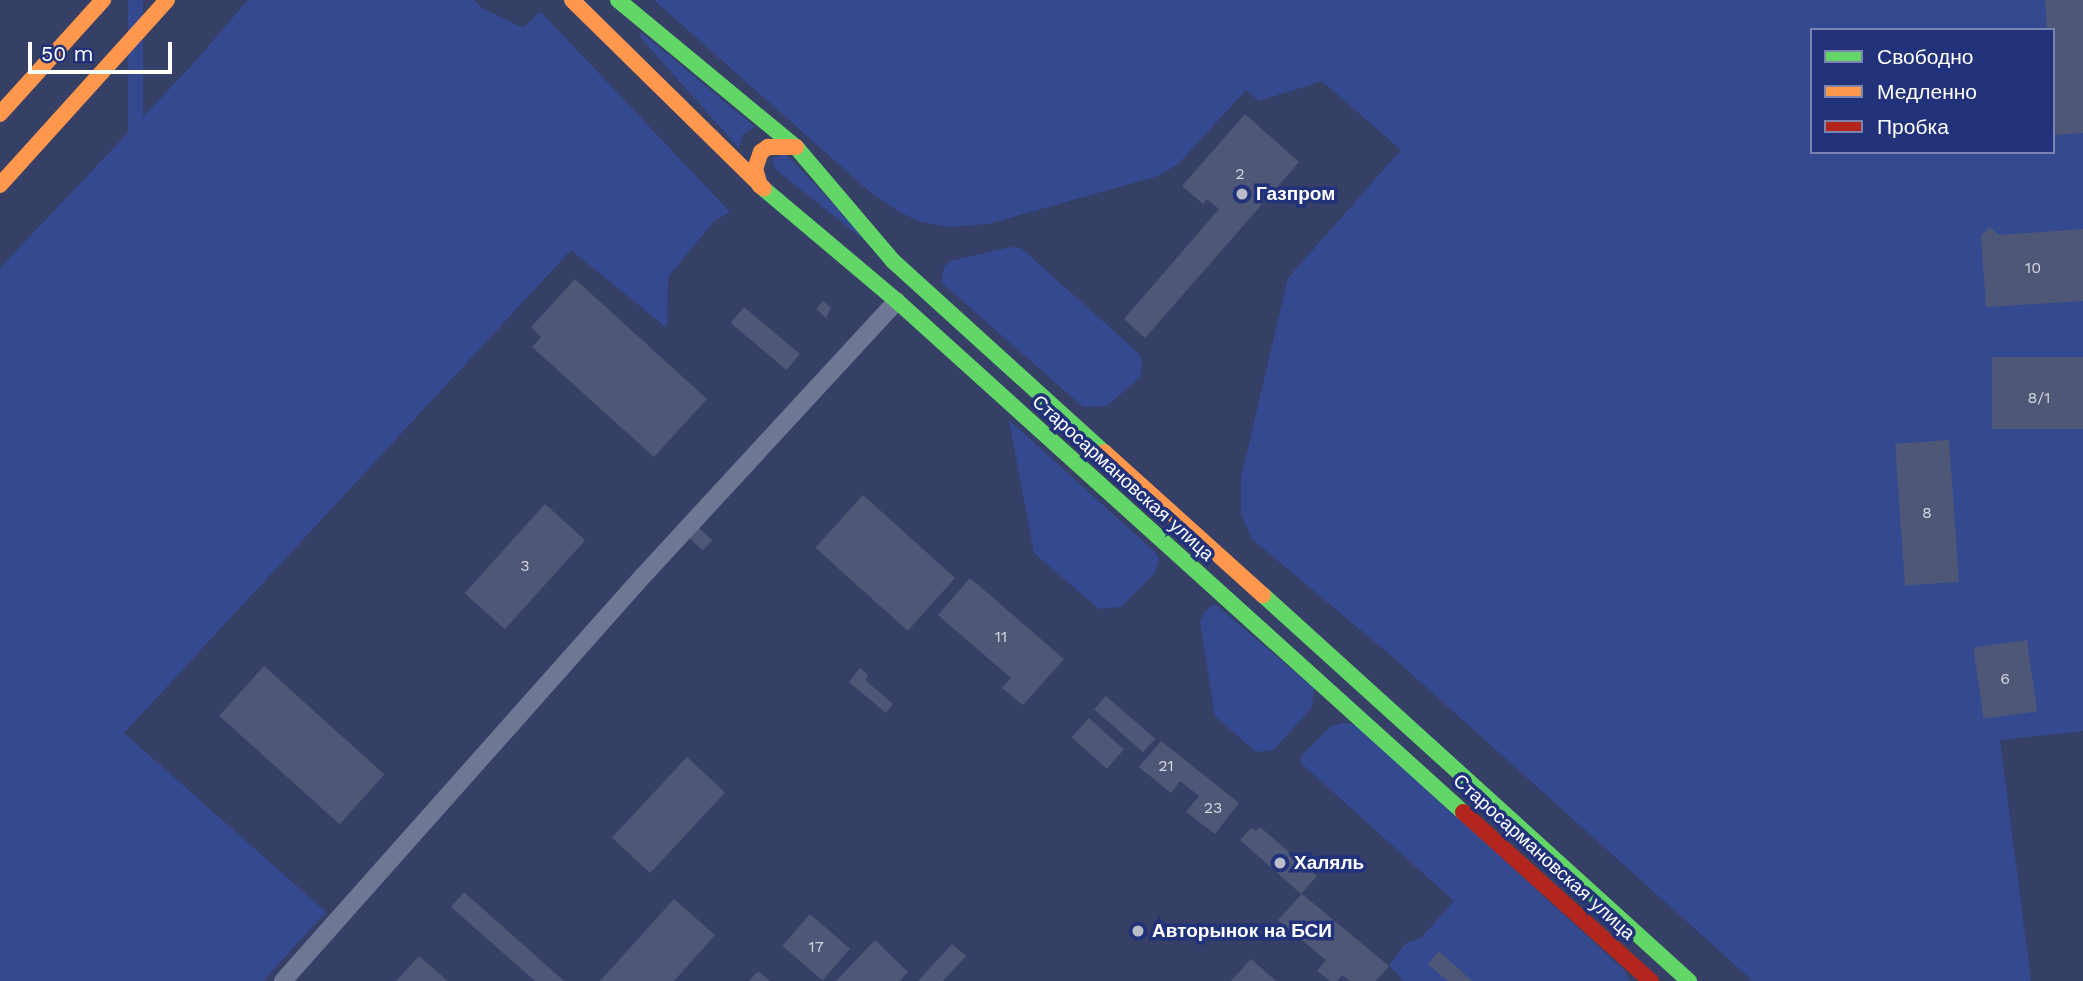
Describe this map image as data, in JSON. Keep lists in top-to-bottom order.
{
  "streets": {
    "main road": ["Старосармановская улица"]
  },
  "places": ["Газпром", "Халяль", "Авторынок на БСИ"],
  "house_numbers": [
    "2",
    "10",
    "8/1",
    "8",
    "3",
    "11",
    "6",
    "21",
    "23",
    "17"
  ],
  "legend": ["Свободно", "Медленно", "Пробка"],
  "scale_bar": "50 m"
}
